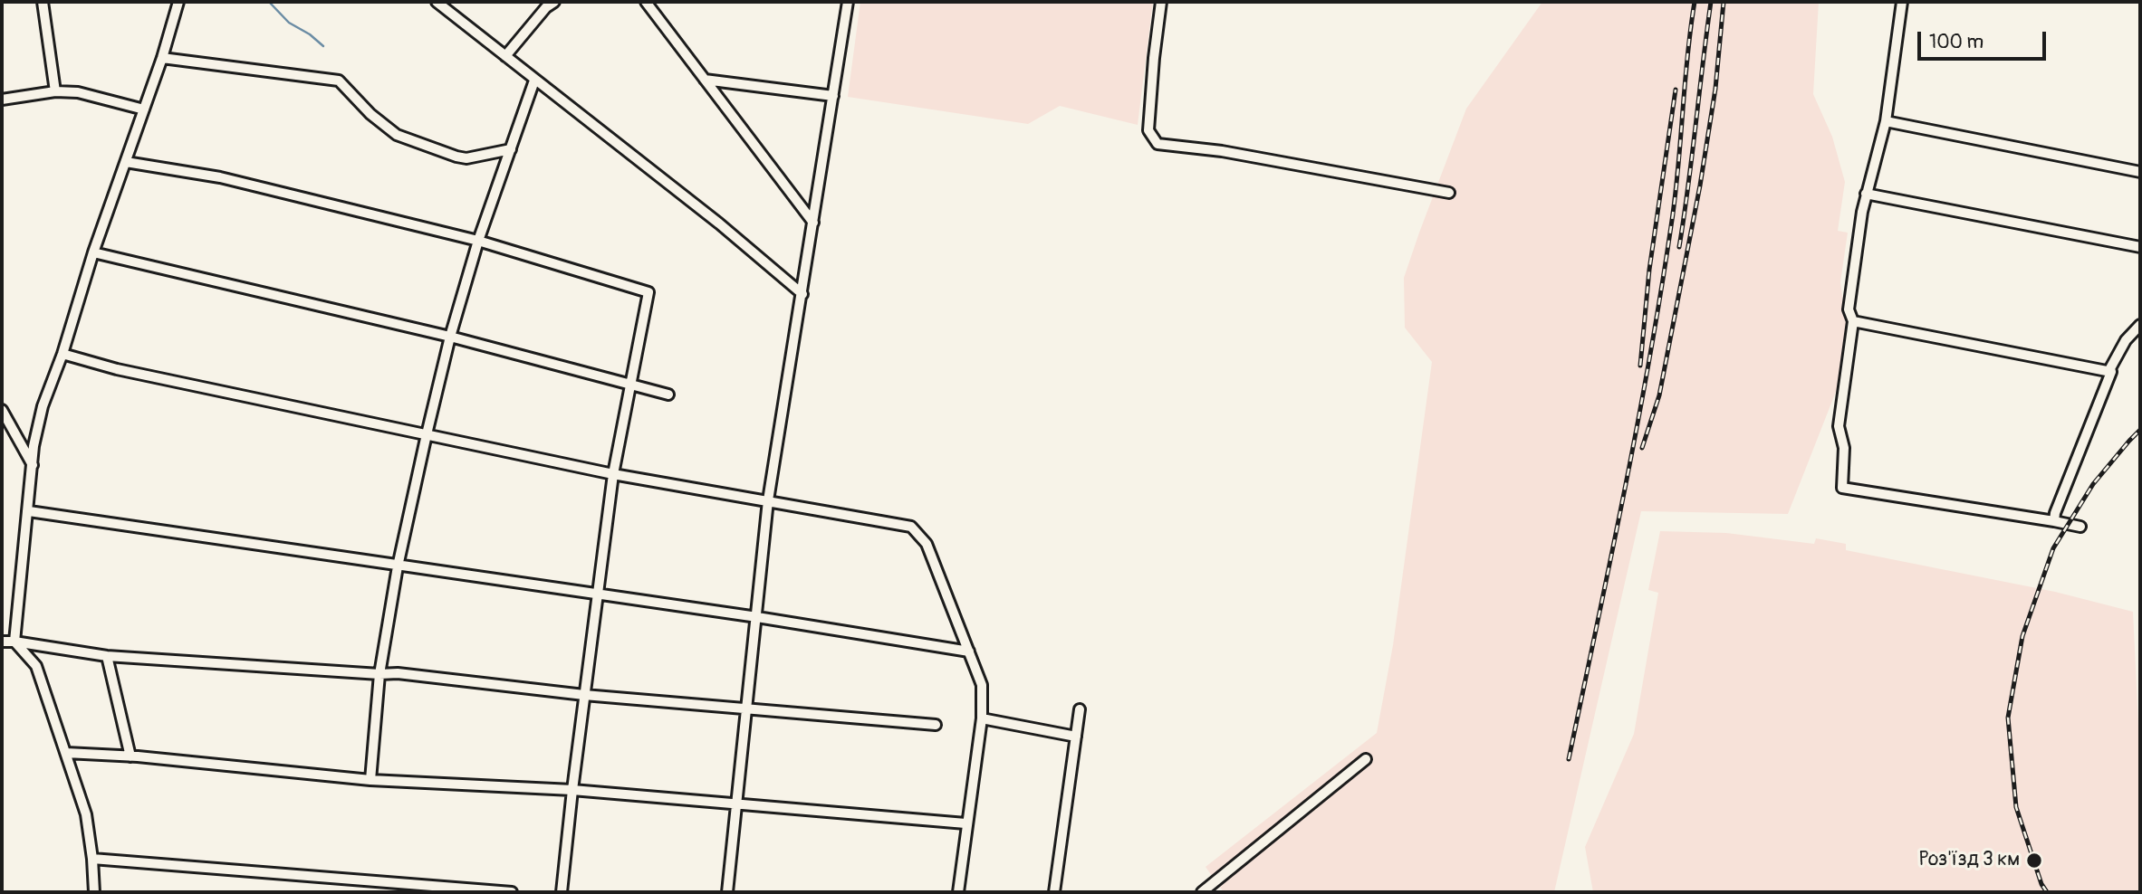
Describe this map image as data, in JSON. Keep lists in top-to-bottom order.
{
  "places": ["Роз'їзд 3 км"],
  "scale_bar": "100 m"
}
